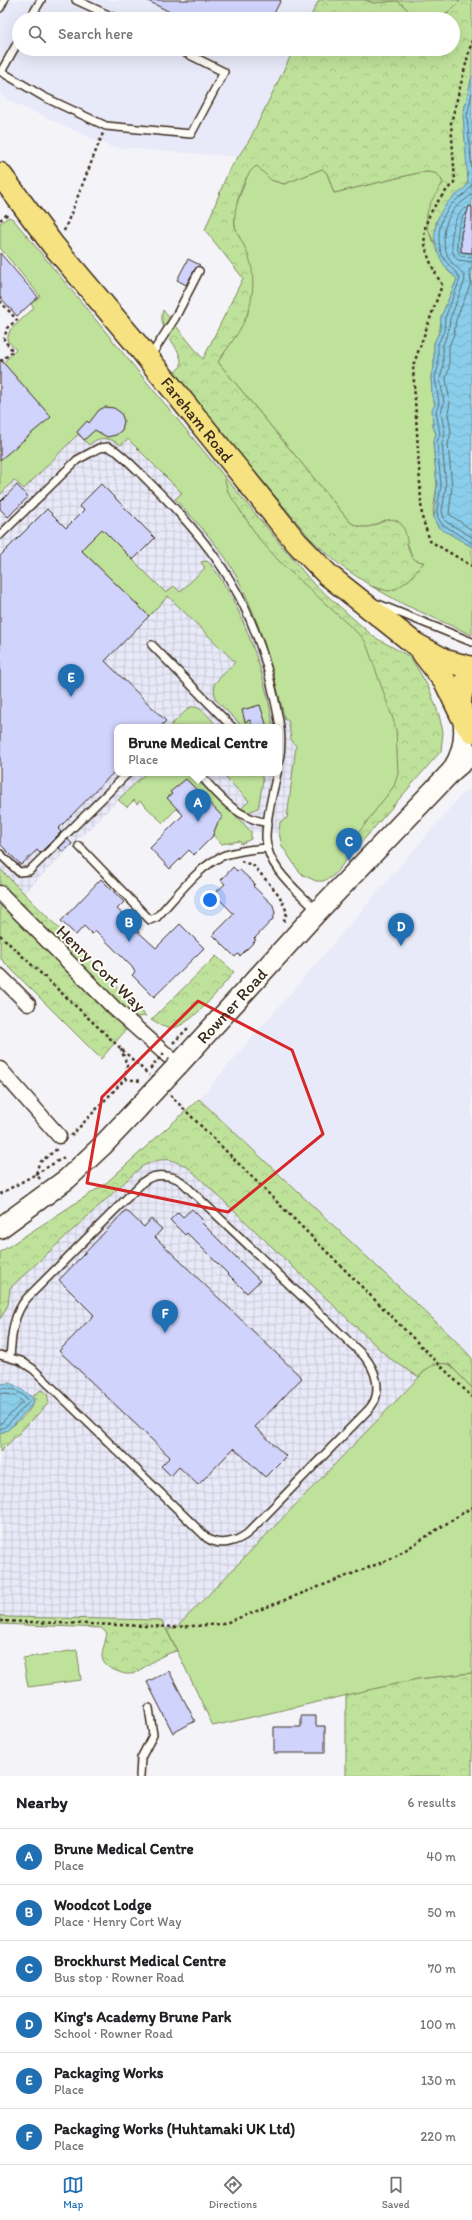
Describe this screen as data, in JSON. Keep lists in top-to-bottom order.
{
  "streets": {
    "main road": ["Fareham Road", "Rowner Road"],
    "street": ["Henry Cort Way"]
  },
  "crossings": [
    ["Fareham Road", "Rowner Road"],
    ["Henry Cort Way", "Rowner Road"]
  ],
  "page": {
    "search": "Search here",
    "pins": [
      "E",
      "A",
      "C",
      "B",
      "D",
      "F"
    ],
    "popup": ["Brune Medical Centre", "Place"],
    "heading": ["Nearby", "6 results"],
    "list": [
      {
        "mark": "A",
        "name": "Brune Medical Centre",
        "note": "Place",
        "value": "40 m"
      },
      {
        "mark": "B",
        "name": "Woodcot Lodge",
        "note": "Place · Henry Cort Way",
        "value": "50 m"
      },
      {
        "mark": "C",
        "name": "Brockhurst Medical Centre",
        "note": "Bus stop · Rowner Road",
        "value": "70 m"
      },
      {
        "mark": "D",
        "name": "King's Academy Brune Park",
        "note": "School · Rowner Road",
        "value": "100 m"
      },
      {
        "mark": "E",
        "name": "Packaging Works",
        "note": "Place",
        "value": "130 m"
      },
      {
        "mark": "F",
        "name": "Packaging Works (Huhtamaki UK Ltd)",
        "note": "Place",
        "value": "220 m"
      }
    ],
    "nav": ["Map", "Directions", "Saved"]
  }
}
